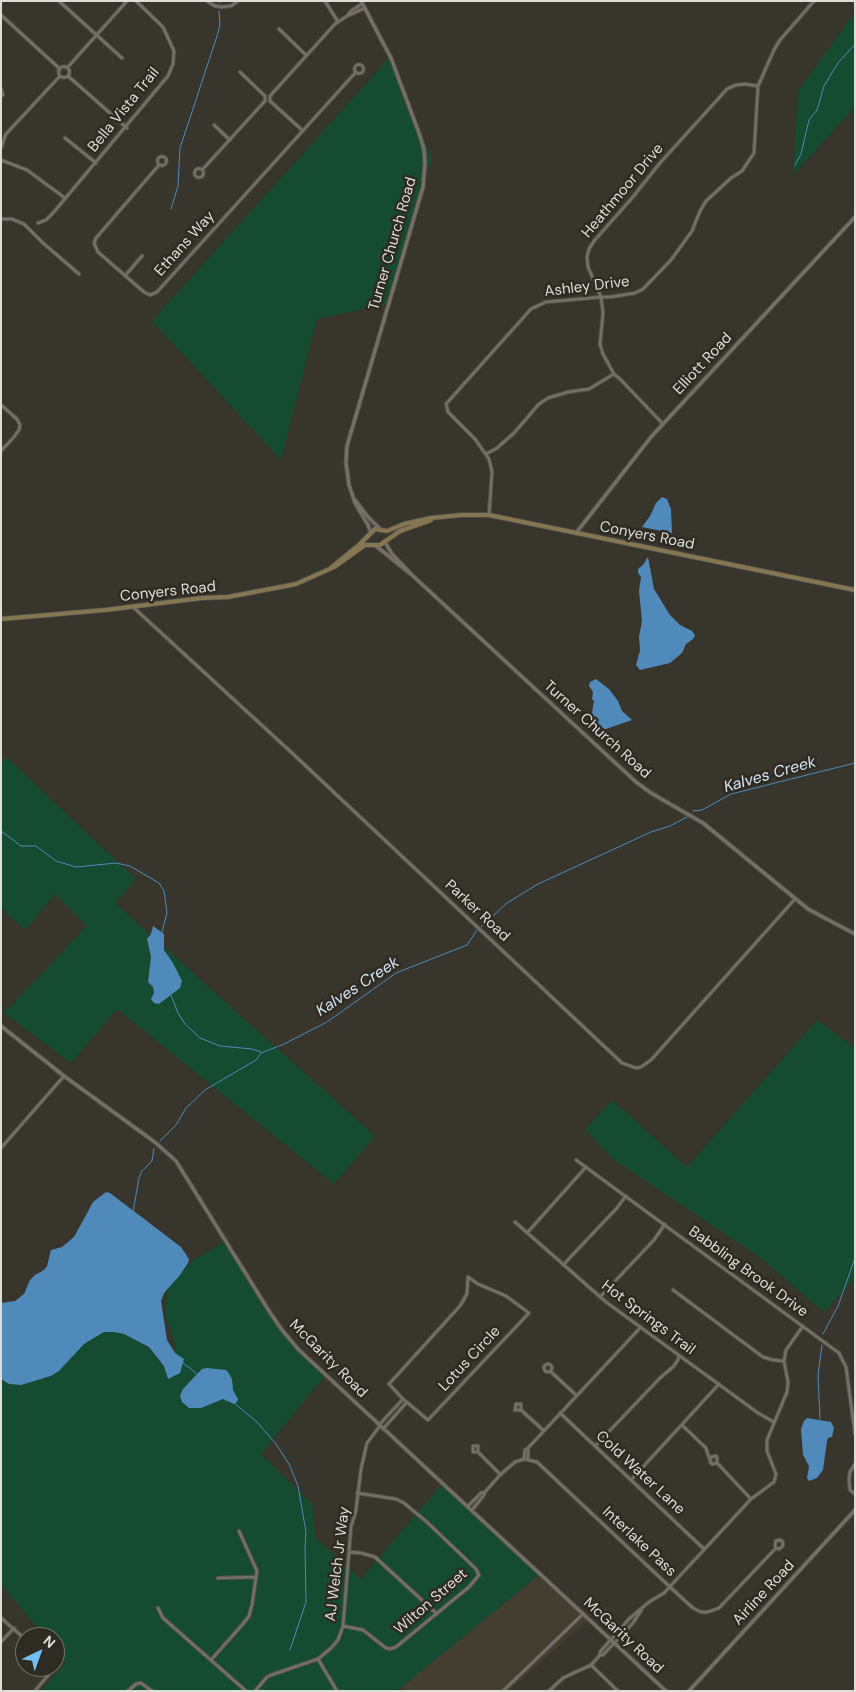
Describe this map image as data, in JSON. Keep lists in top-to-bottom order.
{
  "streets": {
    "main road": ["Conyers Road"],
    "street": [
      "Bella Vista Trail",
      "Heathmoor Drive",
      "Ethans Way",
      "Turner Church Road",
      "Ashley Drive",
      "Elliott Road",
      "Parker Road",
      "Babbling Brook Drive",
      "Hot Springs Trail",
      "McGarity Road",
      "Lotus Circle",
      "Cold Water Lane",
      "Interlake Pass",
      "AJ Welch Jr Way",
      "Airline Road",
      "Wilton Street"
    ]
  },
  "crossings": [
    ["Heathmoor Drive", "Ashley Drive"],
    ["Heathmoor Drive", "Elliott Road"],
    ["Turner Church Road", "Conyers Road"],
    ["Turner Church Road", "Parker Road"],
    ["Ashley Drive", "Conyers Road"],
    ["Elliott Road", "Conyers Road"],
    ["Conyers Road", "Parker Road"],
    ["McGarity Road", "AJ Welch Jr Way"],
    ["AJ Welch Jr Way", "Wilton Street"]
  ],
  "water": ["Kalves Creek"],
  "north": "top right"
}
